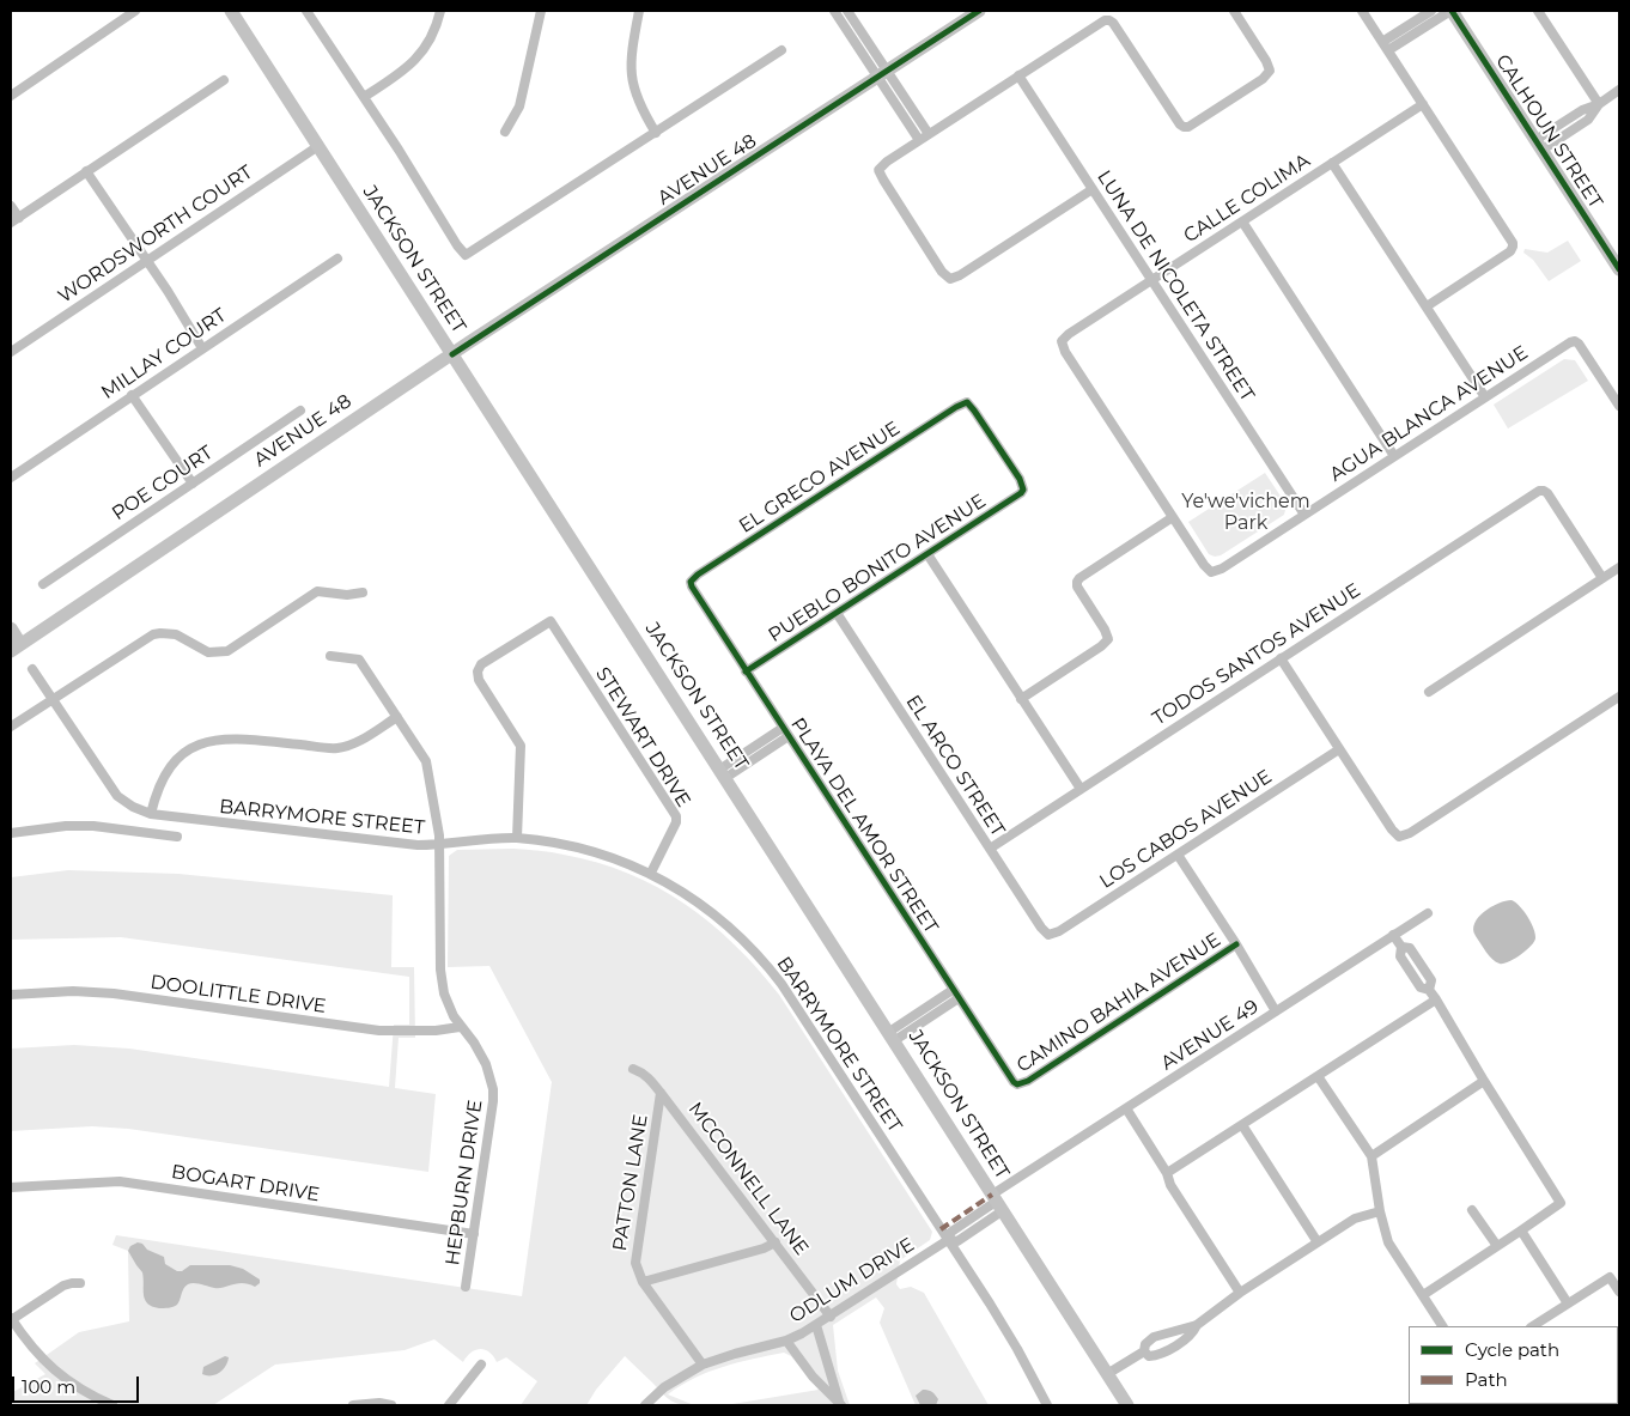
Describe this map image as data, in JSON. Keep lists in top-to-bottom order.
{
  "streets": {
    "main road": ["CALHOUN STREET", "AVENUE 48", "JACKSON STREET"],
    "street": [
      "CALLE COLIMA",
      "WORDSWORTH COURT",
      "LUNA DE NICOLETA STREET",
      "MILLAY COURT",
      "AGUA BLANCA AVENUE",
      "EL GRECO AVENUE",
      "POE COURT",
      "PUEBLO BONITO AVENUE",
      "TODOS SANTOS AVENUE",
      "STEWART DRIVE",
      "EL ARCO STREET",
      "BARRYMORE STREET",
      "PLAYA DEL AMOR STREET",
      "LOS CABOS AVENUE",
      "DOOLITTLE DRIVE",
      "CAMINO BAHIA AVENUE",
      "AVENUE 49",
      "MCCONNELL LANE",
      "HEPBURN DRIVE",
      "PATTON LANE",
      "BOGART DRIVE",
      "ODLUM DRIVE"
    ]
  },
  "crossings": [
    ["AVENUE 48", "JACKSON STREET"],
    ["CALLE COLIMA", "LUNA DE NICOLETA STREET"],
    ["CALLE COLIMA", "AGUA BLANCA AVENUE"],
    ["WORDSWORTH COURT", "JACKSON STREET"],
    ["JACKSON STREET", "AVENUE 49"],
    ["JACKSON STREET", "ODLUM DRIVE"],
    ["LUNA DE NICOLETA STREET", "AGUA BLANCA AVENUE"],
    ["EL GRECO AVENUE", "PUEBLO BONITO AVENUE"],
    ["EL GRECO AVENUE", "PLAYA DEL AMOR STREET"],
    ["PUEBLO BONITO AVENUE", "EL ARCO STREET"],
    ["PUEBLO BONITO AVENUE", "PLAYA DEL AMOR STREET"],
    ["TODOS SANTOS AVENUE", "EL ARCO STREET"],
    ["STEWART DRIVE", "BARRYMORE STREET"],
    ["EL ARCO STREET", "LOS CABOS AVENUE"],
    ["BARRYMORE STREET", "HEPBURN DRIVE"],
    ["BARRYMORE STREET", "ODLUM DRIVE"],
    ["PLAYA DEL AMOR STREET", "CAMINO BAHIA AVENUE"],
    ["DOOLITTLE DRIVE", "HEPBURN DRIVE"],
    ["AVENUE 49", "ODLUM DRIVE"],
    ["MCCONNELL LANE", "PATTON LANE"],
    ["MCCONNELL LANE", "ODLUM DRIVE"],
    ["HEPBURN DRIVE", "BOGART DRIVE"],
    ["PATTON LANE", "ODLUM DRIVE"]
  ],
  "parks": ["Ye'we'vichem Park"],
  "legend": ["Cycle path", "Path"],
  "scale_bar": "100 m"
}
